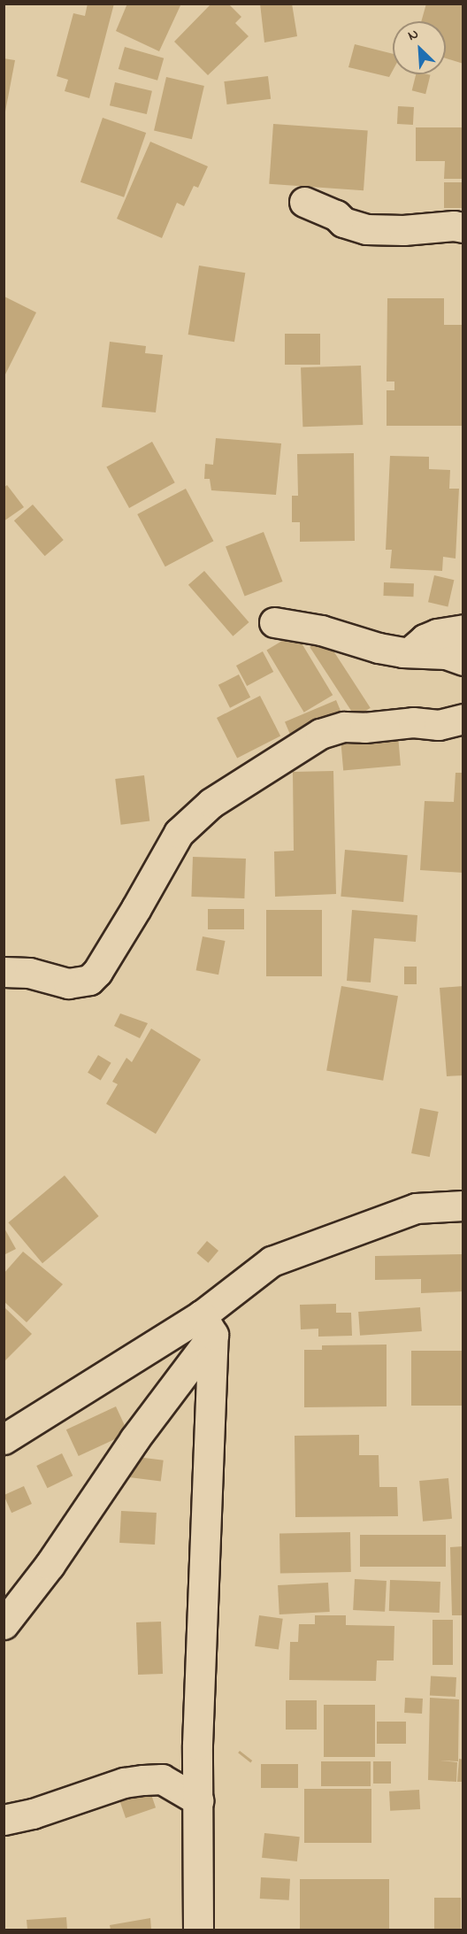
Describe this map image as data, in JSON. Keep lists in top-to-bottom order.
{
  "north": "top left"
}
